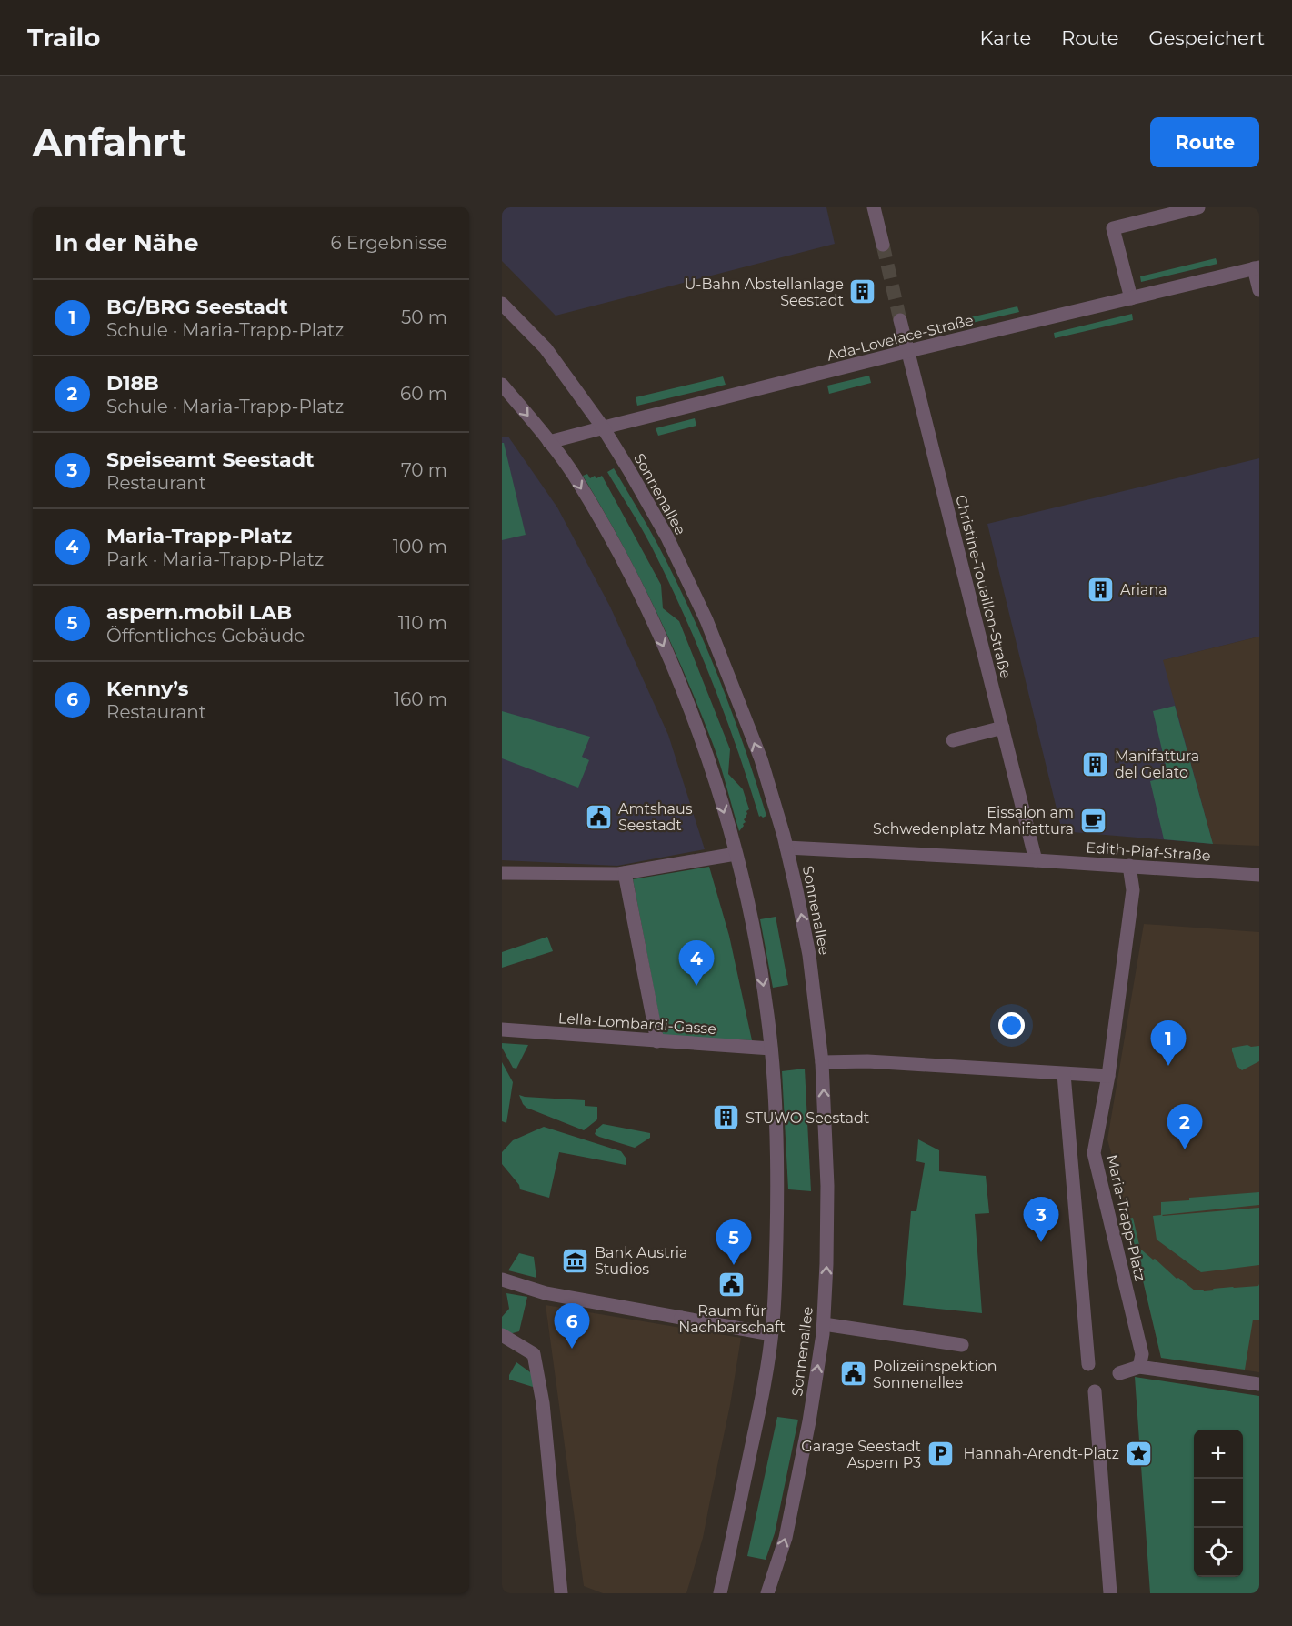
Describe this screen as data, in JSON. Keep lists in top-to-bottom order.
{
  "streets": {
    "street": [
      "Ada-Lovelace-Straße",
      "Sonnenallee",
      "Christine-Touaillon-Straße",
      "Edith-Piaf-Straße",
      "Lella-Lombardi-Gasse",
      "Maria-Trapp-Platz"
    ]
  },
  "crossings": [
    ["Ada-Lovelace-Straße", "Sonnenallee"],
    ["Ada-Lovelace-Straße", "Christine-Touaillon-Straße"],
    ["Christine-Touaillon-Straße", "Edith-Piaf-Straße"],
    ["Edith-Piaf-Straße", "Maria-Trapp-Platz"]
  ],
  "places": {
    "building": [
      "U-Bahn Abstellanlage Seestadt",
      "Ariana",
      "Manifattura del Gelato",
      "STUWO Seestadt"
    ],
    "public building": ["Amtshaus Seestadt", "Raum für Nachbarschaft", "Polizeiinspektion Sonnenallee"],
    "cafe": ["Eissalon am Schwedenplatz Manifattura"],
    "museum": ["Bank Austria Studios"],
    "place": ["Hannah-Arendt-Platz"],
    "parking": ["Garage Seestadt Aspern P3"]
  },
  "page": {
    "header": "Trailo",
    "nav": ["Karte", "Route", "Gespeichert"],
    "buttons": "Route",
    "title": "Anfahrt",
    "heading": ["In der Nähe", "6 Ergebnisse"],
    "list": [
      {
        "mark": "1",
        "name": "BG/BRG Seestadt",
        "note": "Schule · Maria-Trapp-Platz",
        "value": "50 m"
      },
      {
        "mark": "2",
        "name": "D18B",
        "note": "Schule · Maria-Trapp-Platz",
        "value": "60 m"
      },
      {
        "mark": "3",
        "name": "Speiseamt Seestadt",
        "note": "Restaurant",
        "value": "70 m"
      },
      {
        "mark": "4",
        "name": "Maria-Trapp-Platz",
        "note": "Park · Maria-Trapp-Platz",
        "value": "100 m"
      },
      {
        "mark": "5",
        "name": "aspern.mobil LAB",
        "note": "Öffentliches Gebäude",
        "value": "110 m"
      },
      {
        "mark": "6",
        "name": "Kenny’s",
        "note": "Restaurant",
        "value": "160 m"
      }
    ],
    "pins": [
      "4",
      "1",
      "2",
      "3",
      "5",
      "6"
    ],
    "map_buttons": ["+", "−"]
  }
}
